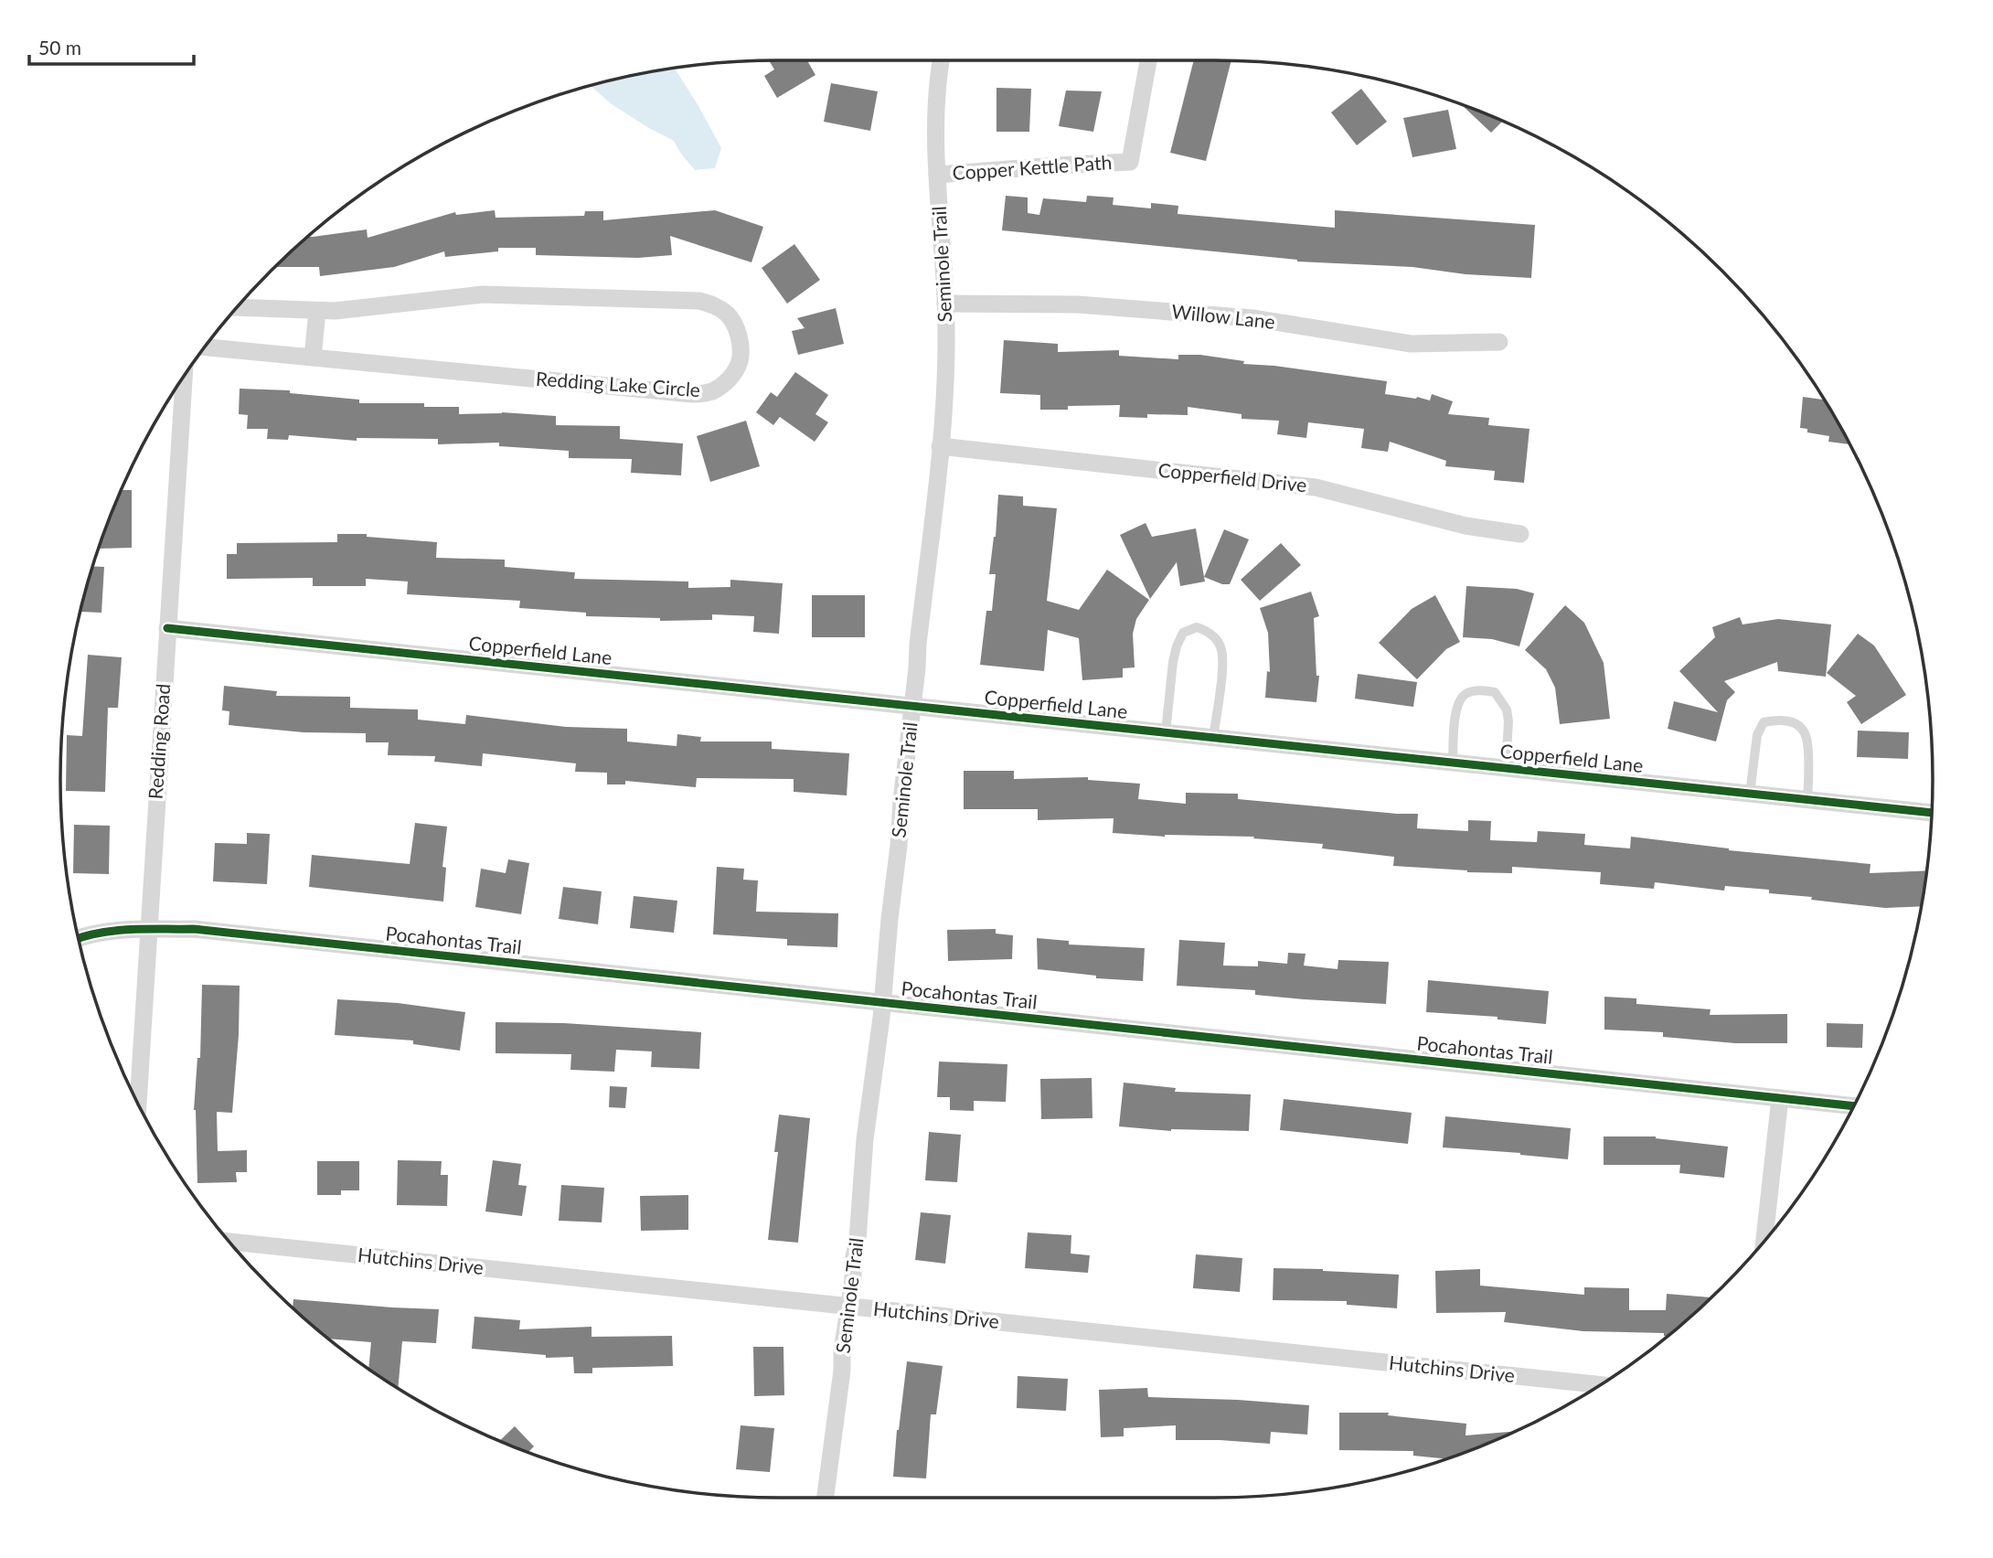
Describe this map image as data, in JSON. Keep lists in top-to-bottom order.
{
  "streets": {
    "street": [
      "Copper Kettle Path",
      "Seminole Trail",
      "Willow Lane",
      "Redding Lake Circle",
      "Copperfield Drive",
      "Copperfield Lane",
      "Redding Road",
      "Pocahontas Trail",
      "Hutchins Drive"
    ]
  },
  "crossings": [
    ["Copper Kettle Path", "Seminole Trail"],
    ["Seminole Trail", "Willow Lane"],
    ["Seminole Trail", "Copperfield Drive"],
    ["Seminole Trail", "Copperfield Lane"],
    ["Seminole Trail", "Pocahontas Trail"],
    ["Seminole Trail", "Hutchins Drive"],
    ["Copperfield Lane", "Redding Road"],
    ["Redding Road", "Pocahontas Trail"]
  ],
  "scale_bar": "50 m"
}
